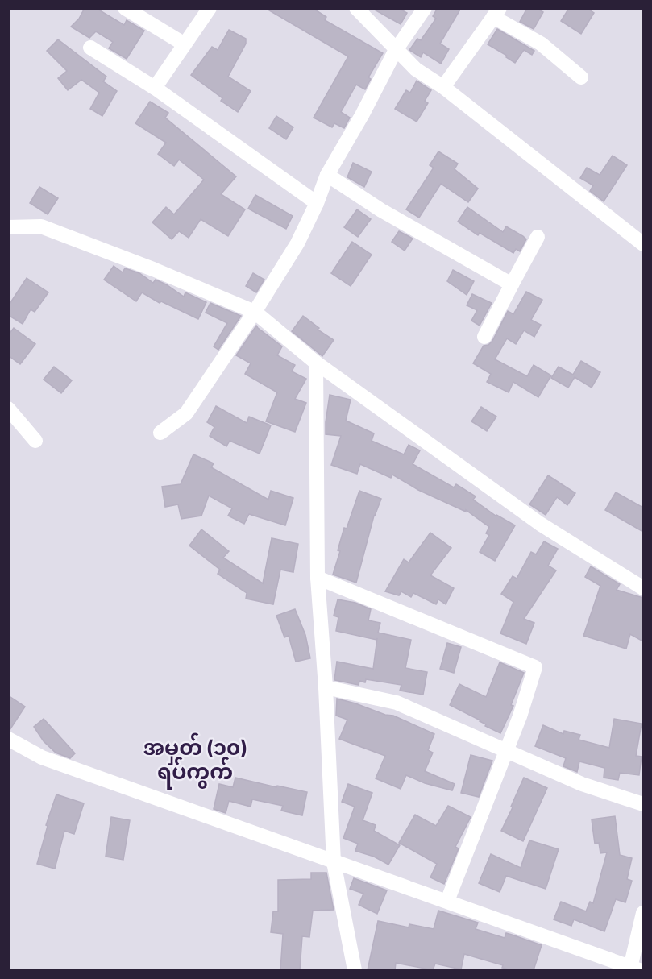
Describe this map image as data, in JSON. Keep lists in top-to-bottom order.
{
  "districts": ["အမှတ် (၁၀) ရပ်ကွက်"]
}
